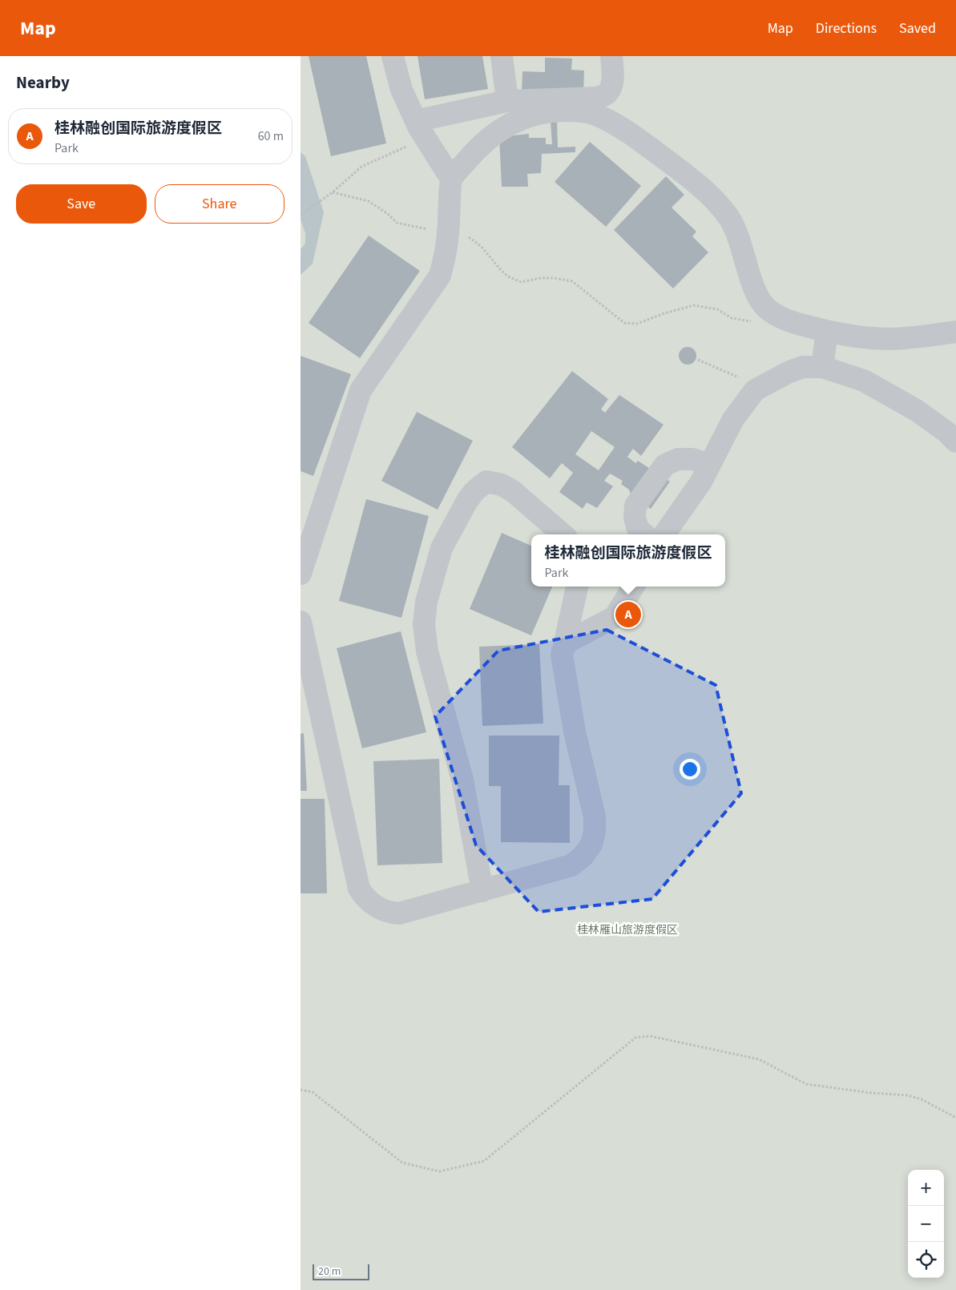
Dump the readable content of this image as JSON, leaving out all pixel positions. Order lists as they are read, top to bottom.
{
  "parks": ["桂林雁山旅游度假区"],
  "scale_bar": "20 m",
  "page": {
    "header": "Map",
    "nav": ["Map", "Directions", "Saved"],
    "heading": "Nearby",
    "list": [
      {
        "mark": "A",
        "name": "桂林融创国际旅游度假区",
        "note": "Park",
        "value": "60 m"
      }
    ],
    "buttons": ["Save", "Share"],
    "popup": ["桂林融创国际旅游度假区", "Park"],
    "pins": "A",
    "map_buttons": ["+", "−"],
    "scale": "20 m"
  }
}
